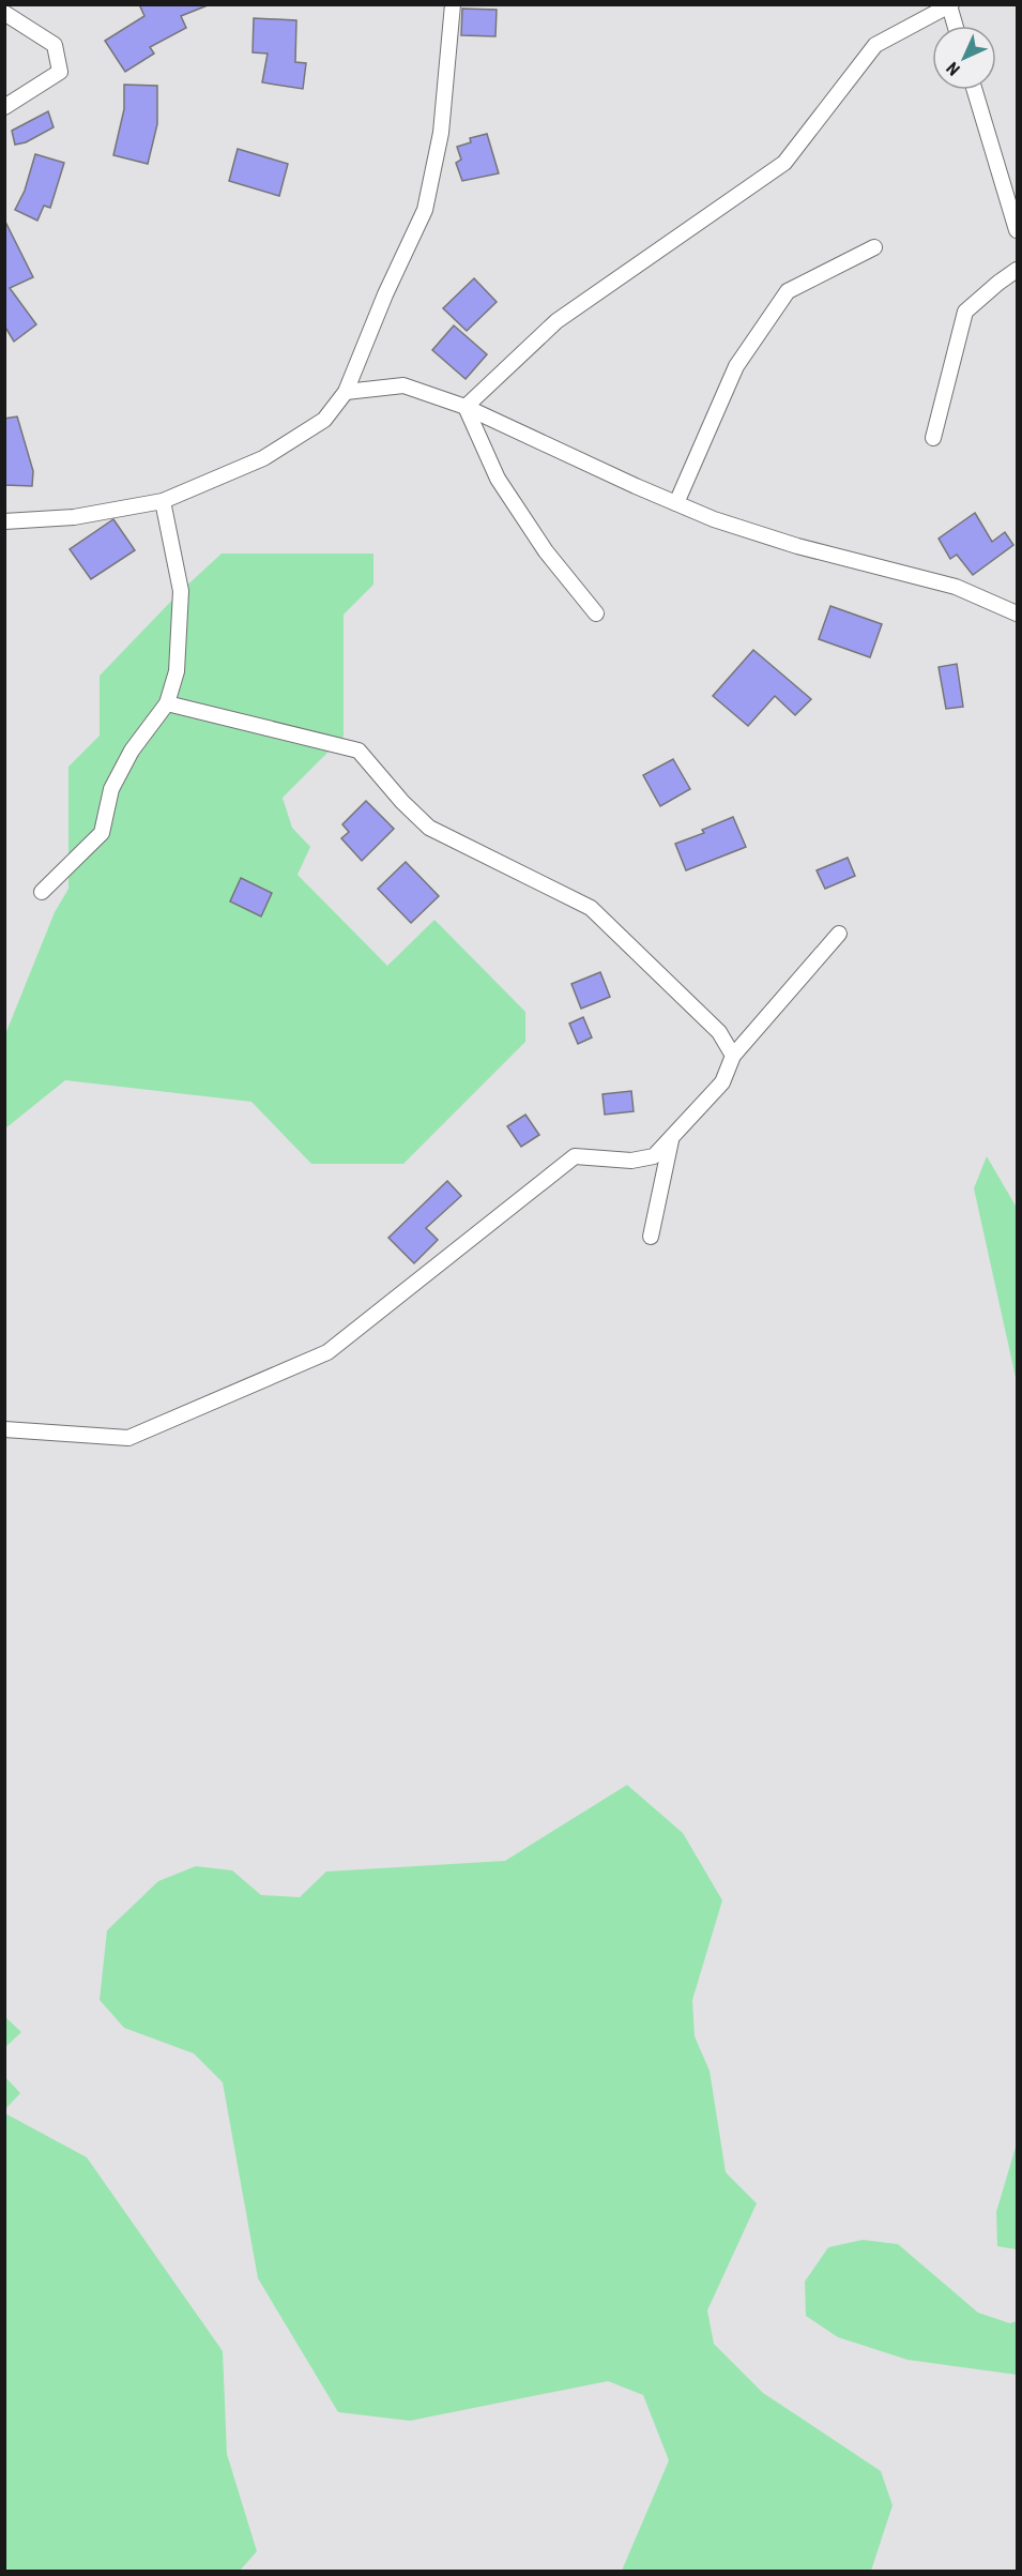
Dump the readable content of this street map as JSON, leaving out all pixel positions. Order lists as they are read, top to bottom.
{
  "north": "bottom left"
}
